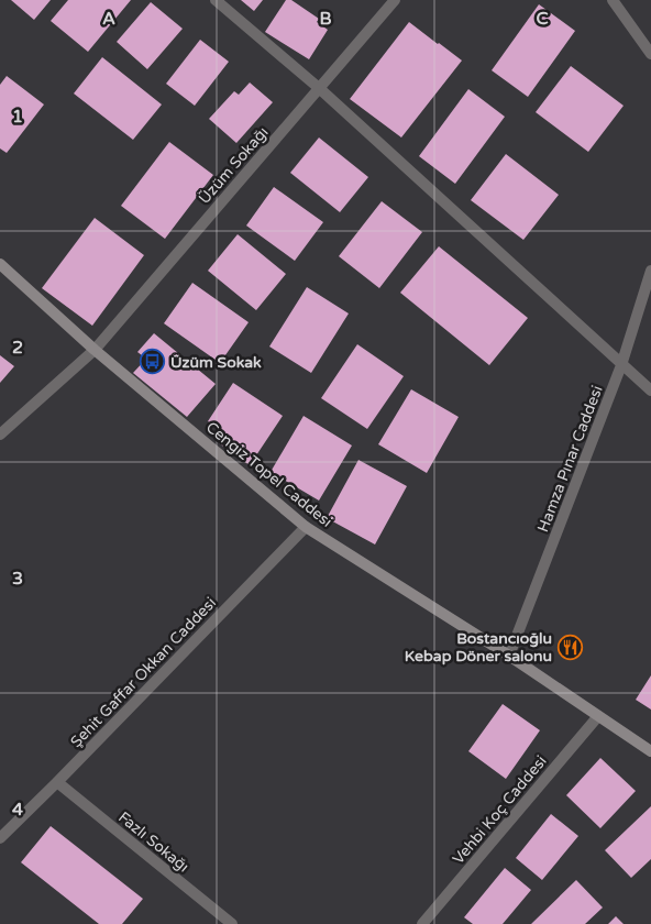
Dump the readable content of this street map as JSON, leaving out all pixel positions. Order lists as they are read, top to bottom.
{
  "streets": {
    "main road": ["Cengiz Topel Caddesi"],
    "street": [
      "Üzüm Sokağı",
      "Hamza Pınar Caddesi",
      "Şehit Gaffar Okkan Caddesi",
      "Vehbi Koç Caddesi",
      "Fazlı Sokağı"
    ]
  },
  "crossings": [
    ["Üzüm Sokağı", "Cengiz Topel Caddesi"],
    ["Hamza Pınar Caddesi", "Cengiz Topel Caddesi"],
    ["Cengiz Topel Caddesi", "Şehit Gaffar Okkan Caddesi"],
    ["Cengiz Topel Caddesi", "Vehbi Koç Caddesi"],
    ["Şehit Gaffar Okkan Caddesi", "Fazlı Sokağı"]
  ],
  "places": {
    "bus stop": ["Üzüm Sokak"],
    "restaurant": ["Bostancıoğlu Kebap Döner salonu"]
  },
  "grid": {
    "columns": ["A", "B", "C"],
    "rows": [
      "1",
      "2",
      "3",
      "4"
    ]
  }
}
